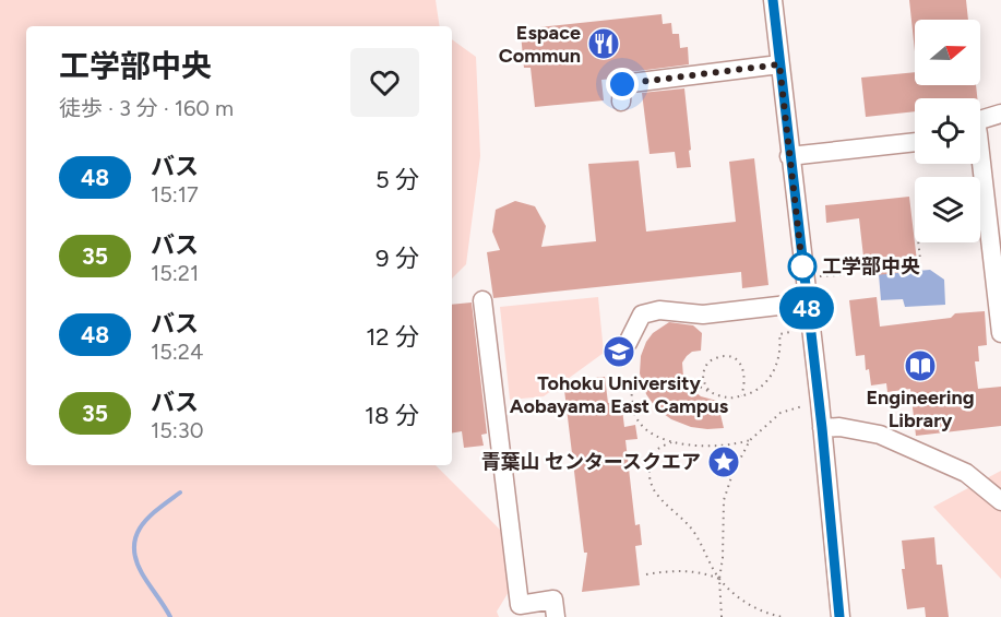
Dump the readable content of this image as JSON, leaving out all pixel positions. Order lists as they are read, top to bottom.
{
  "places": {
    "restaurant": ["Espace Commun"],
    "other": ["工学部中央"],
    "school or university": ["Tohoku University Aobayama East Campus"],
    "library": ["Engineering Library"],
    "place": ["青葉山 センタースクエア"]
  },
  "lines": ["bus line 48"],
  "north": "right",
  "page": {
    "on_map": "48",
    "heading": ["工学部中央", "徒歩 · 3 分 · 160 m"],
    "list": [
      {
        "mark": "48",
        "name": "バス",
        "note": "15:17",
        "value": "5 分"
      },
      {
        "mark": "35",
        "name": "バス",
        "note": "15:21",
        "value": "9 分"
      },
      {
        "mark": "48",
        "name": "バス",
        "note": "15:24",
        "value": "12 分"
      },
      {
        "mark": "35",
        "name": "バス",
        "note": "15:30",
        "value": "18 分"
      }
    ]
  }
}
